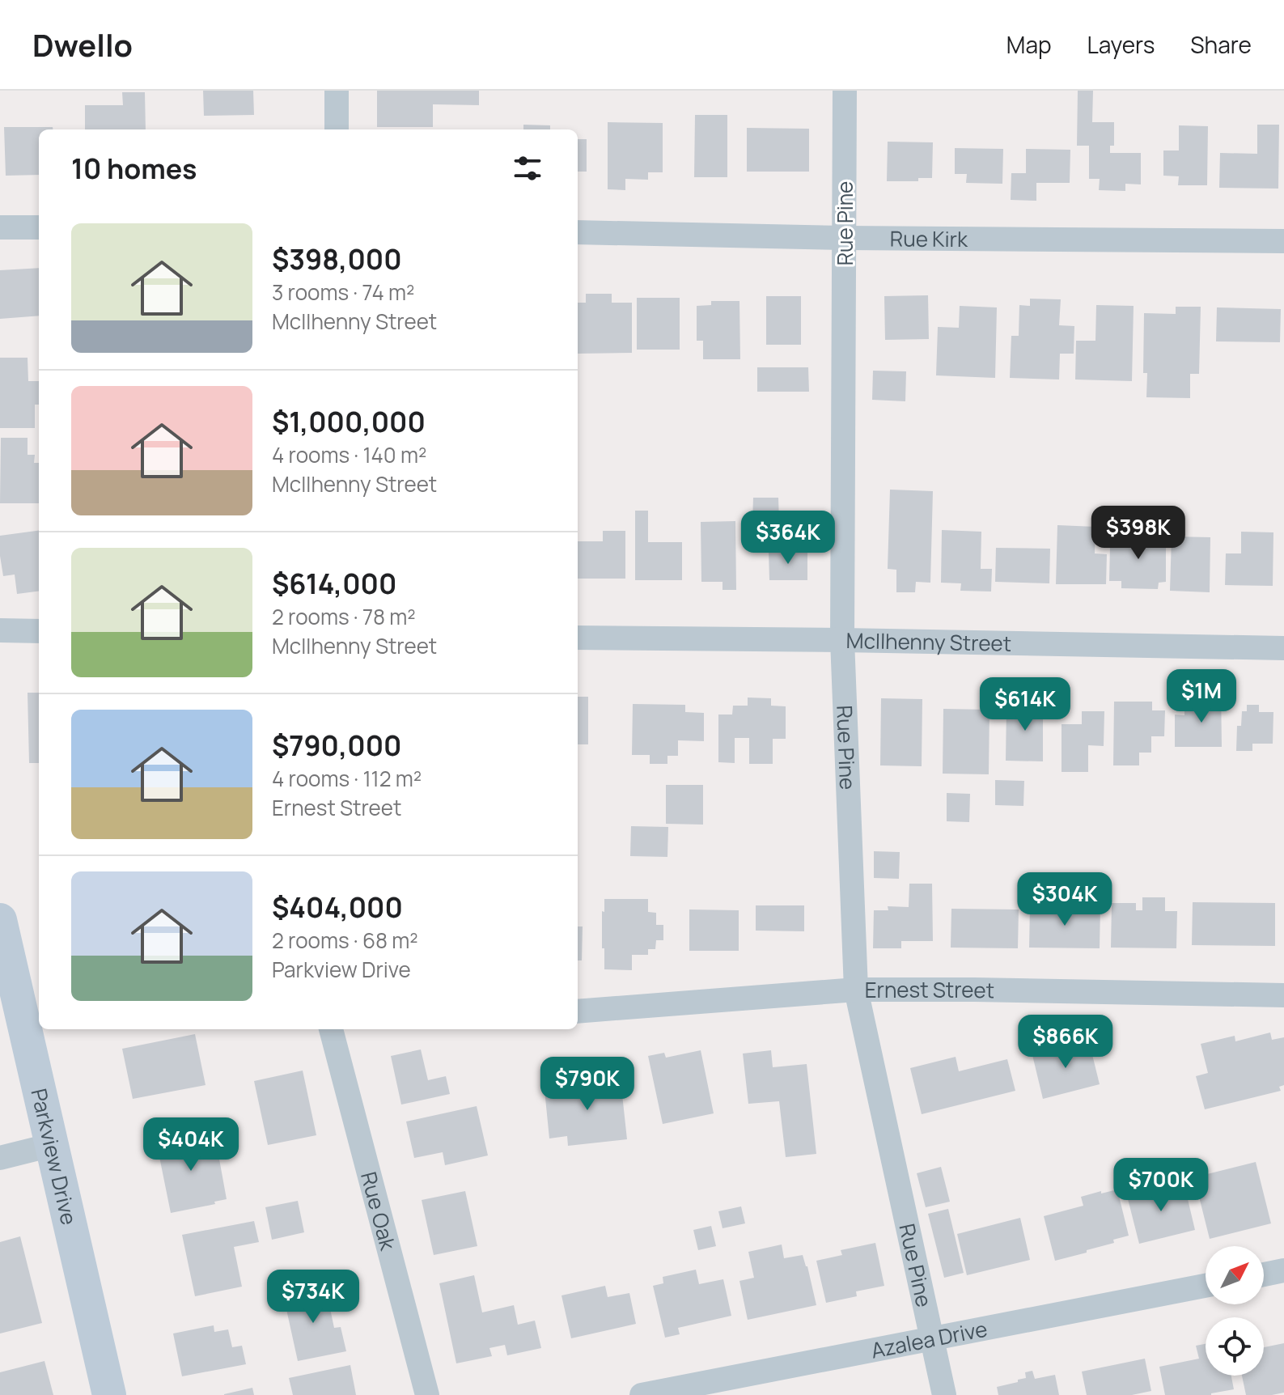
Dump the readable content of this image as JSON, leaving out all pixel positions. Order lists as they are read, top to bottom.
{
  "streets": {
    "main road": ["Parkview Drive"],
    "street": [
      "Rue Pine",
      "Rue Kirk",
      "McIlhenny Street",
      "Ernest Street",
      "Rue Oak",
      "Azalea Drive"
    ]
  },
  "crossings": [
    ["Rue Pine", "Rue Kirk"],
    ["Rue Pine", "McIlhenny Street"],
    ["Rue Pine", "Ernest Street"],
    ["Rue Pine", "Azalea Drive"]
  ],
  "north": "top right",
  "page": {
    "header": "Dwello",
    "nav": ["Map", "Layers", "Share"],
    "heading": "10 homes",
    "list": [
      {
        "name": "$398,000",
        "note": "3 rooms · 74 m² · McIlhenny Street"
      },
      {
        "name": "$1,000,000",
        "note": "4 rooms · 140 m² · McIlhenny Street"
      },
      {
        "name": "$614,000",
        "note": "2 rooms · 78 m² · McIlhenny Street"
      },
      {
        "name": "$790,000",
        "note": "4 rooms · 112 m² · Ernest Street"
      },
      {
        "name": "$404,000",
        "note": "2 rooms · 68 m² · Parkview Drive"
      }
    ],
    "price": [
      "$398K",
      "$364K",
      "$1M",
      "$614K",
      "$304K",
      "$866K",
      "$790K",
      "$404K",
      "$700K",
      "$734K"
    ]
  }
}
